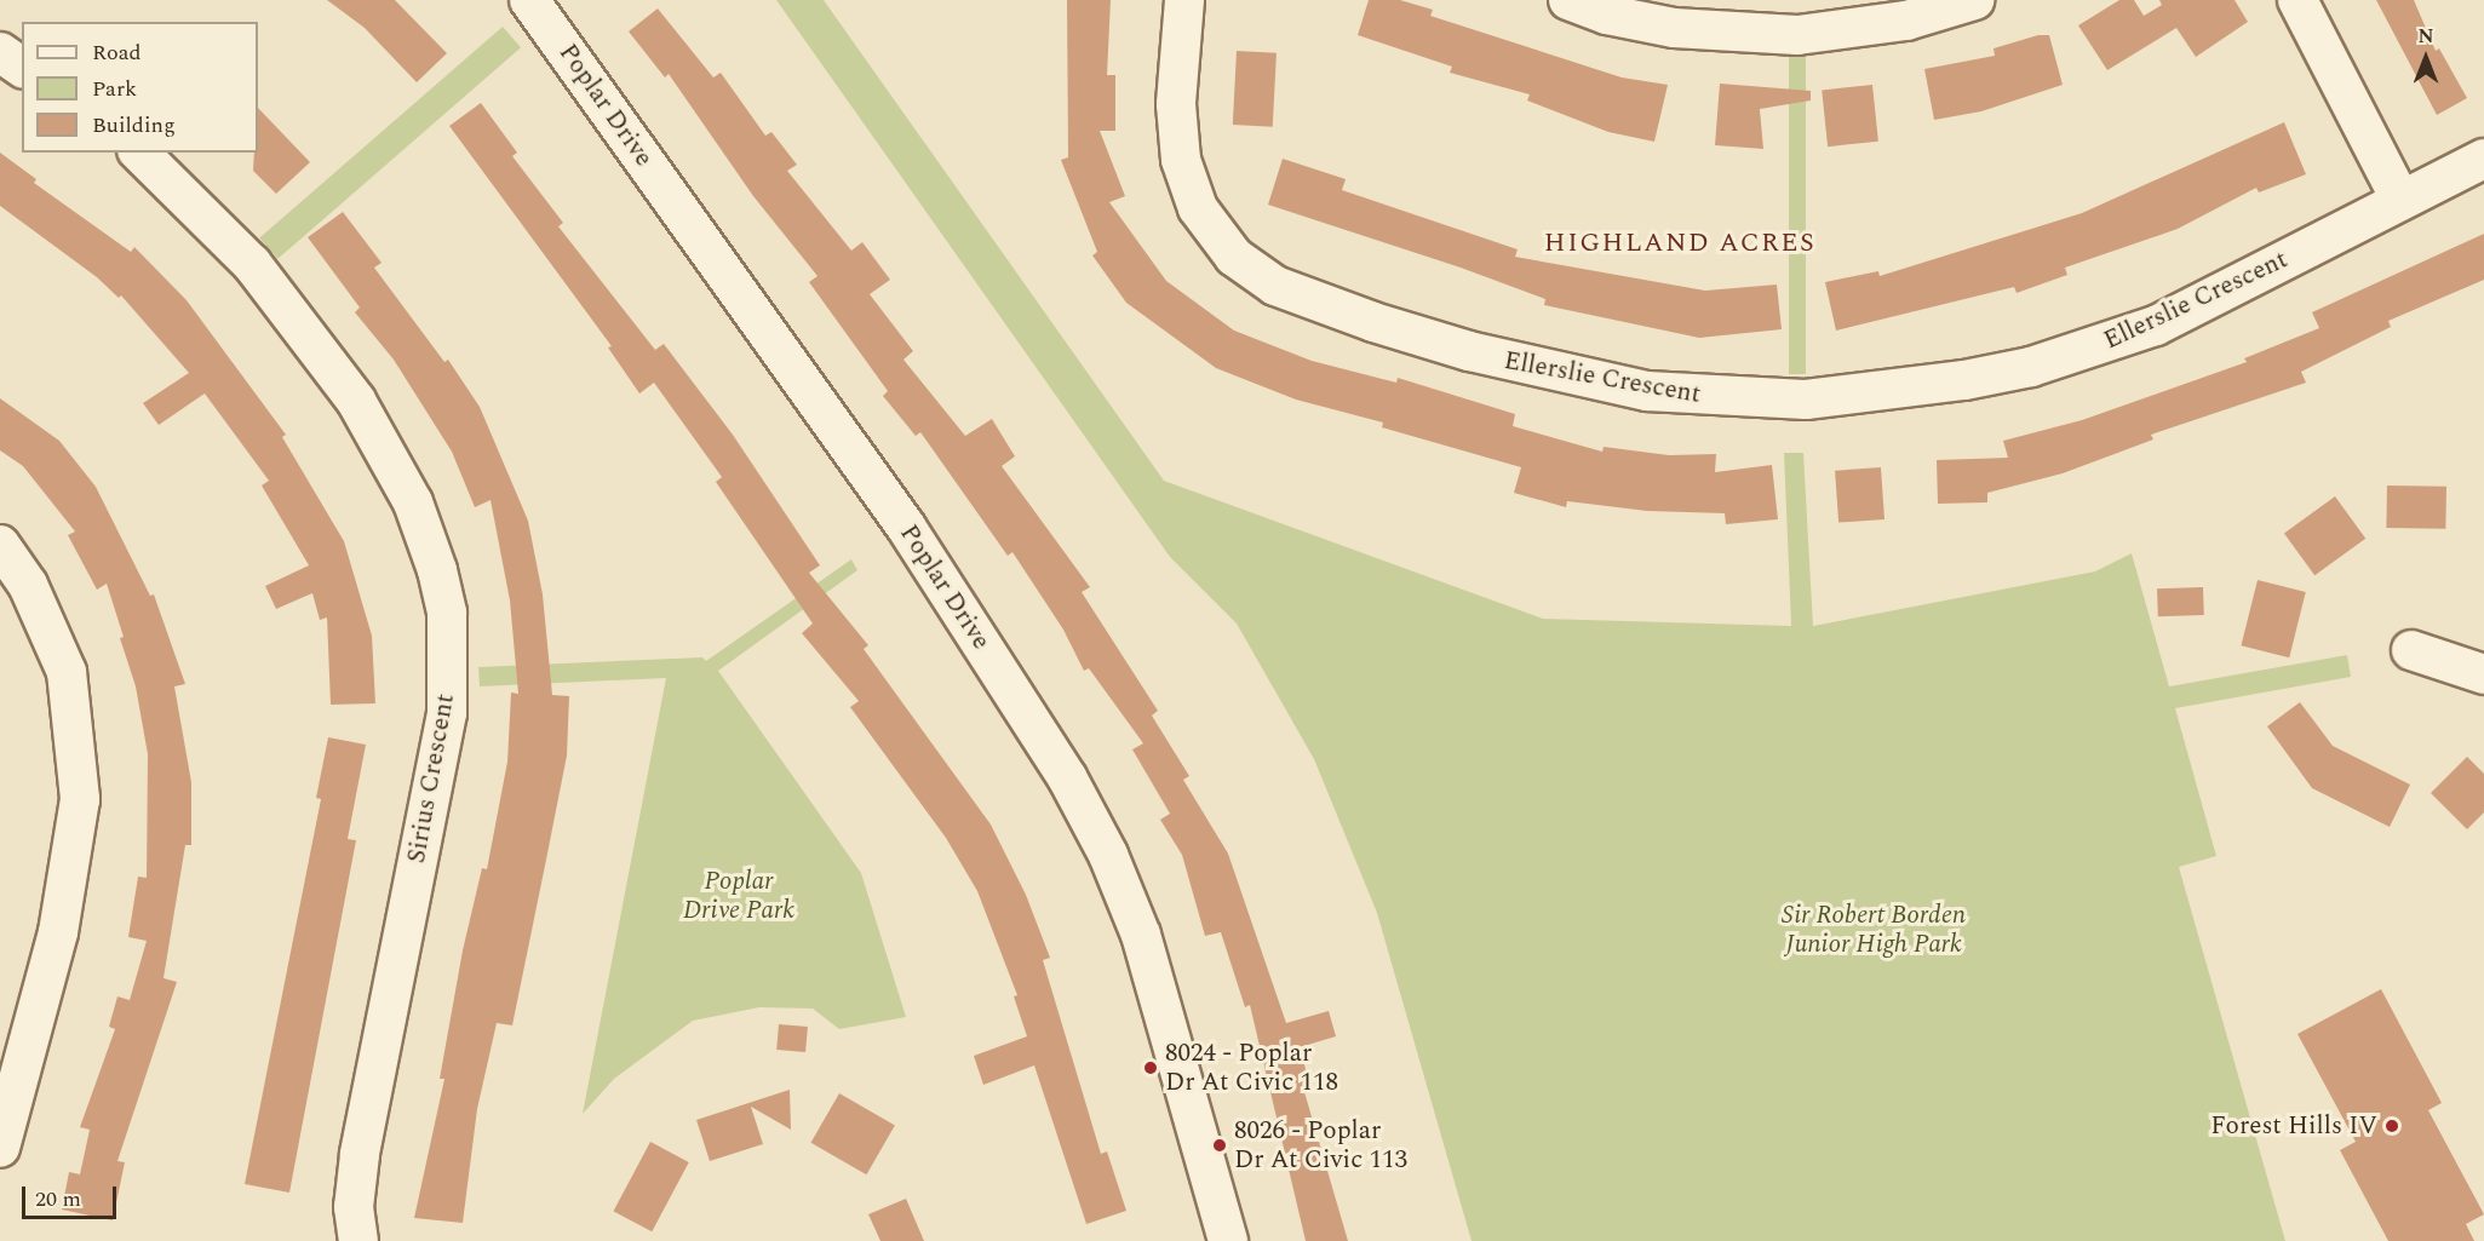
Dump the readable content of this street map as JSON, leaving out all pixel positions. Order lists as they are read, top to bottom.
{
  "streets": {
    "street": ["Poplar Drive", "Ellerslie Crescent", "Sirius Crescent"]
  },
  "districts": ["HIGHLAND ACRES"],
  "parks": ["Poplar Drive Park", "Sir Robert Borden Junior High Park"],
  "places": ["8024 - Poplar Dr At Civic 118", "Forest Hills IV", "8026 - Poplar Dr At Civic 113"],
  "legend": ["Road", "Park", "Building"],
  "scale_bar": "20 m",
  "north": "top"
}
